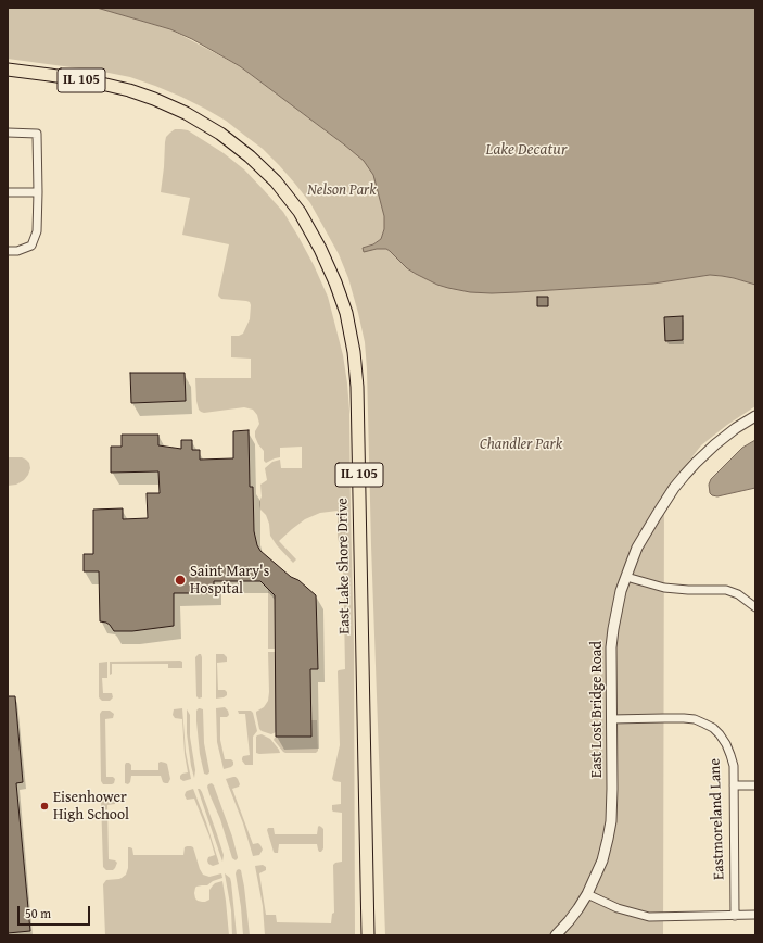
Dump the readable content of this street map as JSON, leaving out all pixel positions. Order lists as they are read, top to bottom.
{
  "streets": {
    "main road": ["IL 105", "East Lake Shore Drive"],
    "street": ["East Lost Bridge Road", "Eastmoreland Lane"]
  },
  "crossings": [
    ["East Lost Bridge Road", "Eastmoreland Lane"]
  ],
  "water": ["Lake Decatur"],
  "parks": ["Nelson Park", "Chandler Park"],
  "places": ["Saint Mary's Hospital", "Eisenhower High School"],
  "scale_bar": "50 m"
}
